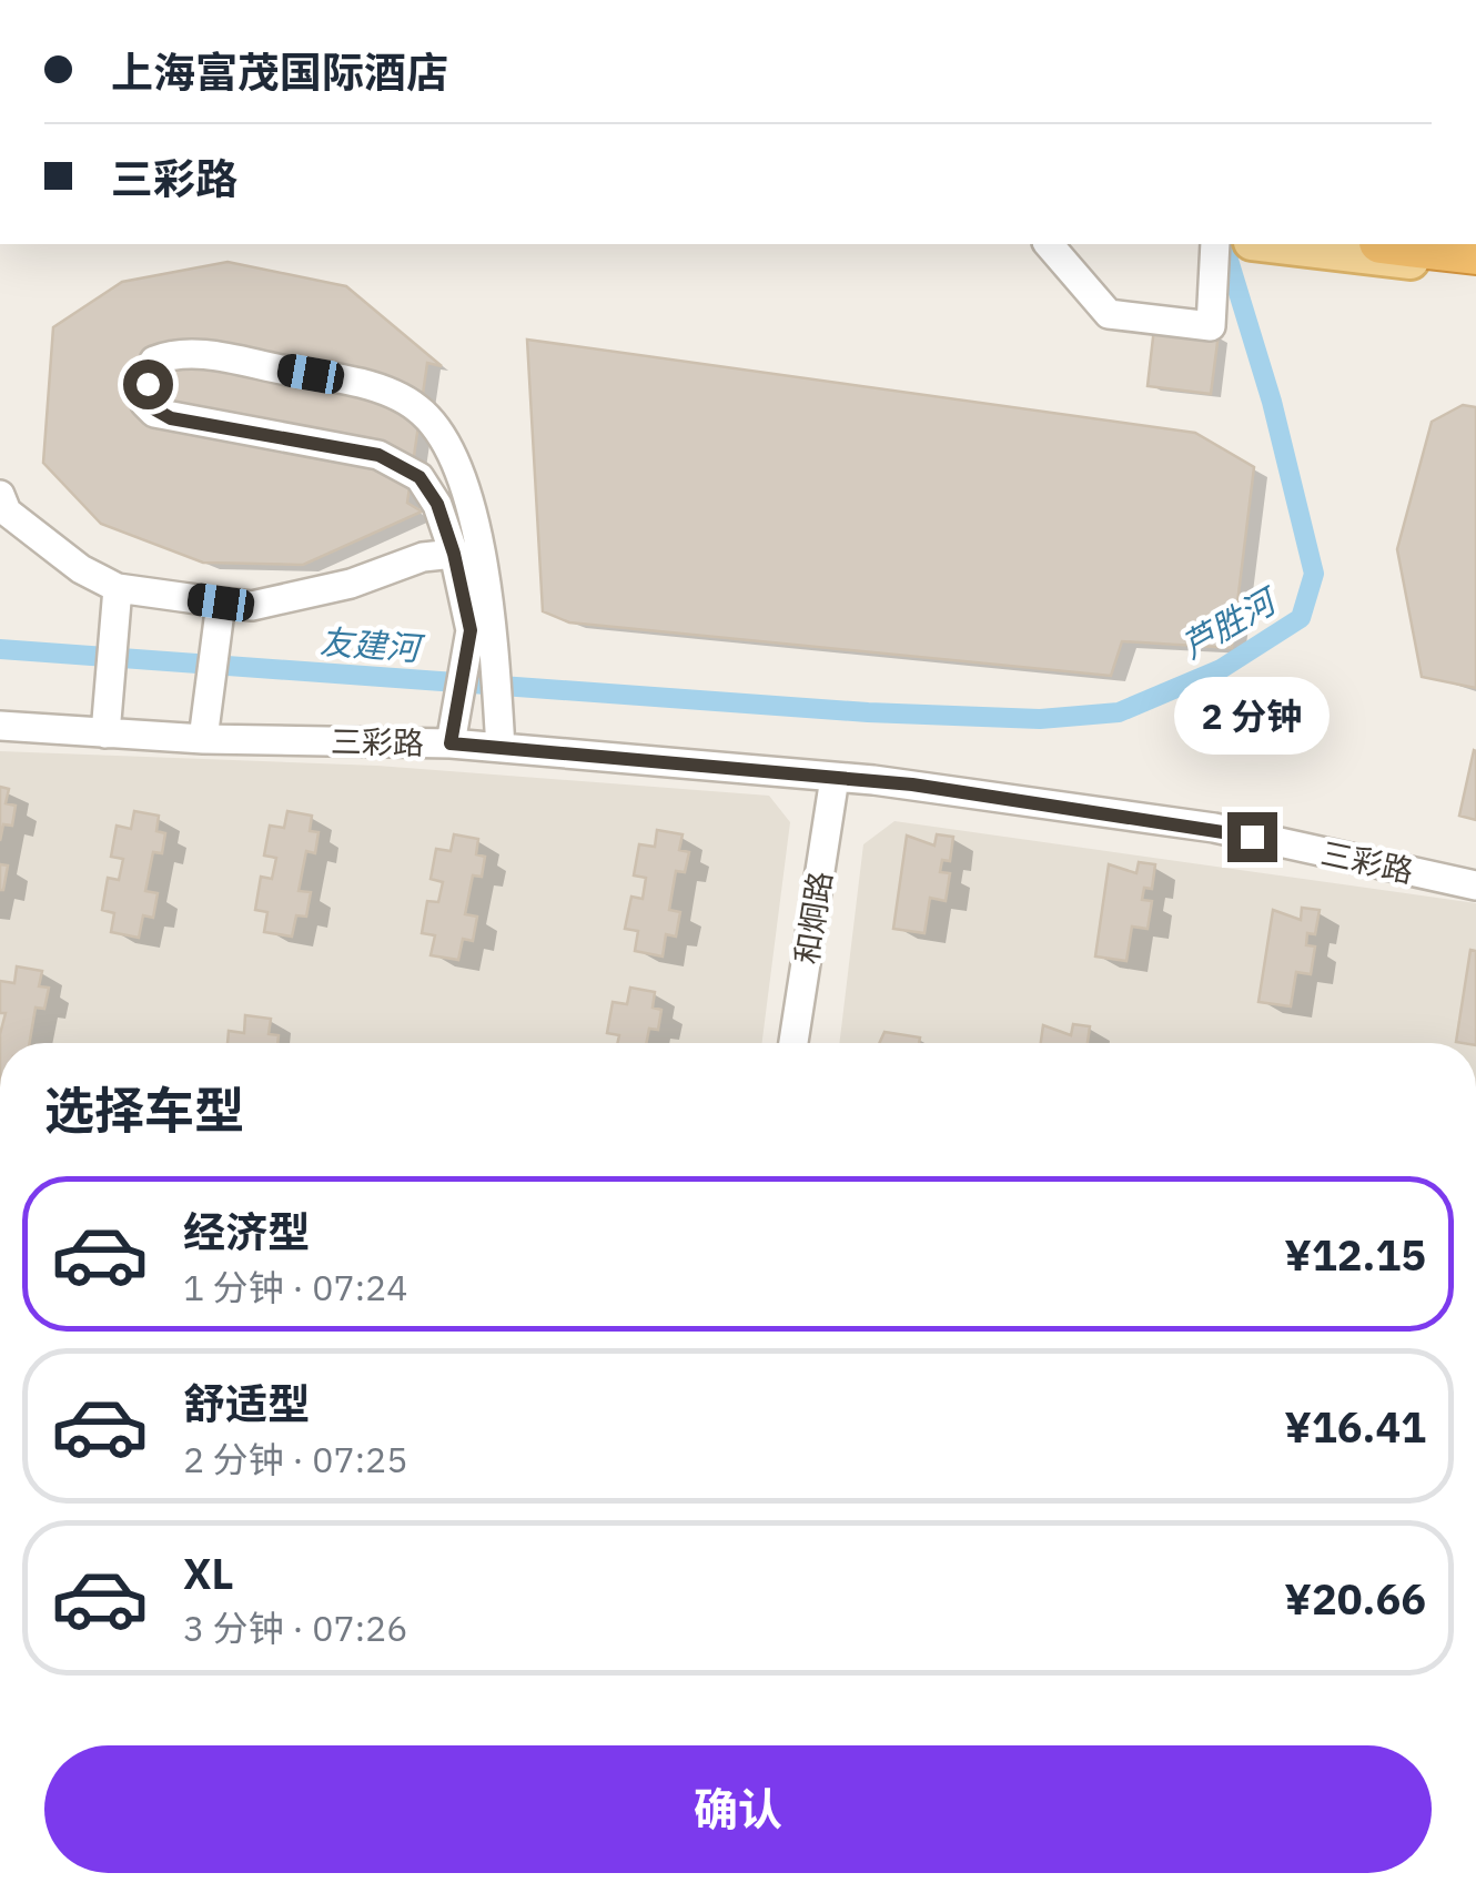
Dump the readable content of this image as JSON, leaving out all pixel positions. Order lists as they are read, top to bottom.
{
  "streets": {
    "street": ["三彩路", "和炯路"]
  },
  "crossings": [
    ["三彩路", "和炯路"]
  ],
  "water": ["芦胜河", "友建河"],
  "page": {
    "banner": ["上海富茂国际酒店", "三彩路"],
    "bubble": "2 分钟",
    "heading": "选择车型",
    "list": [
      {
        "name": "经济型",
        "note": "1 分钟 · 07:24",
        "value": "¥12.15"
      },
      {
        "name": "舒适型",
        "note": "2 分钟 · 07:25",
        "value": "¥16.41"
      },
      {
        "name": "XL",
        "note": "3 分钟 · 07:26",
        "value": "¥20.66"
      }
    ],
    "buttons": "确认"
  }
}
